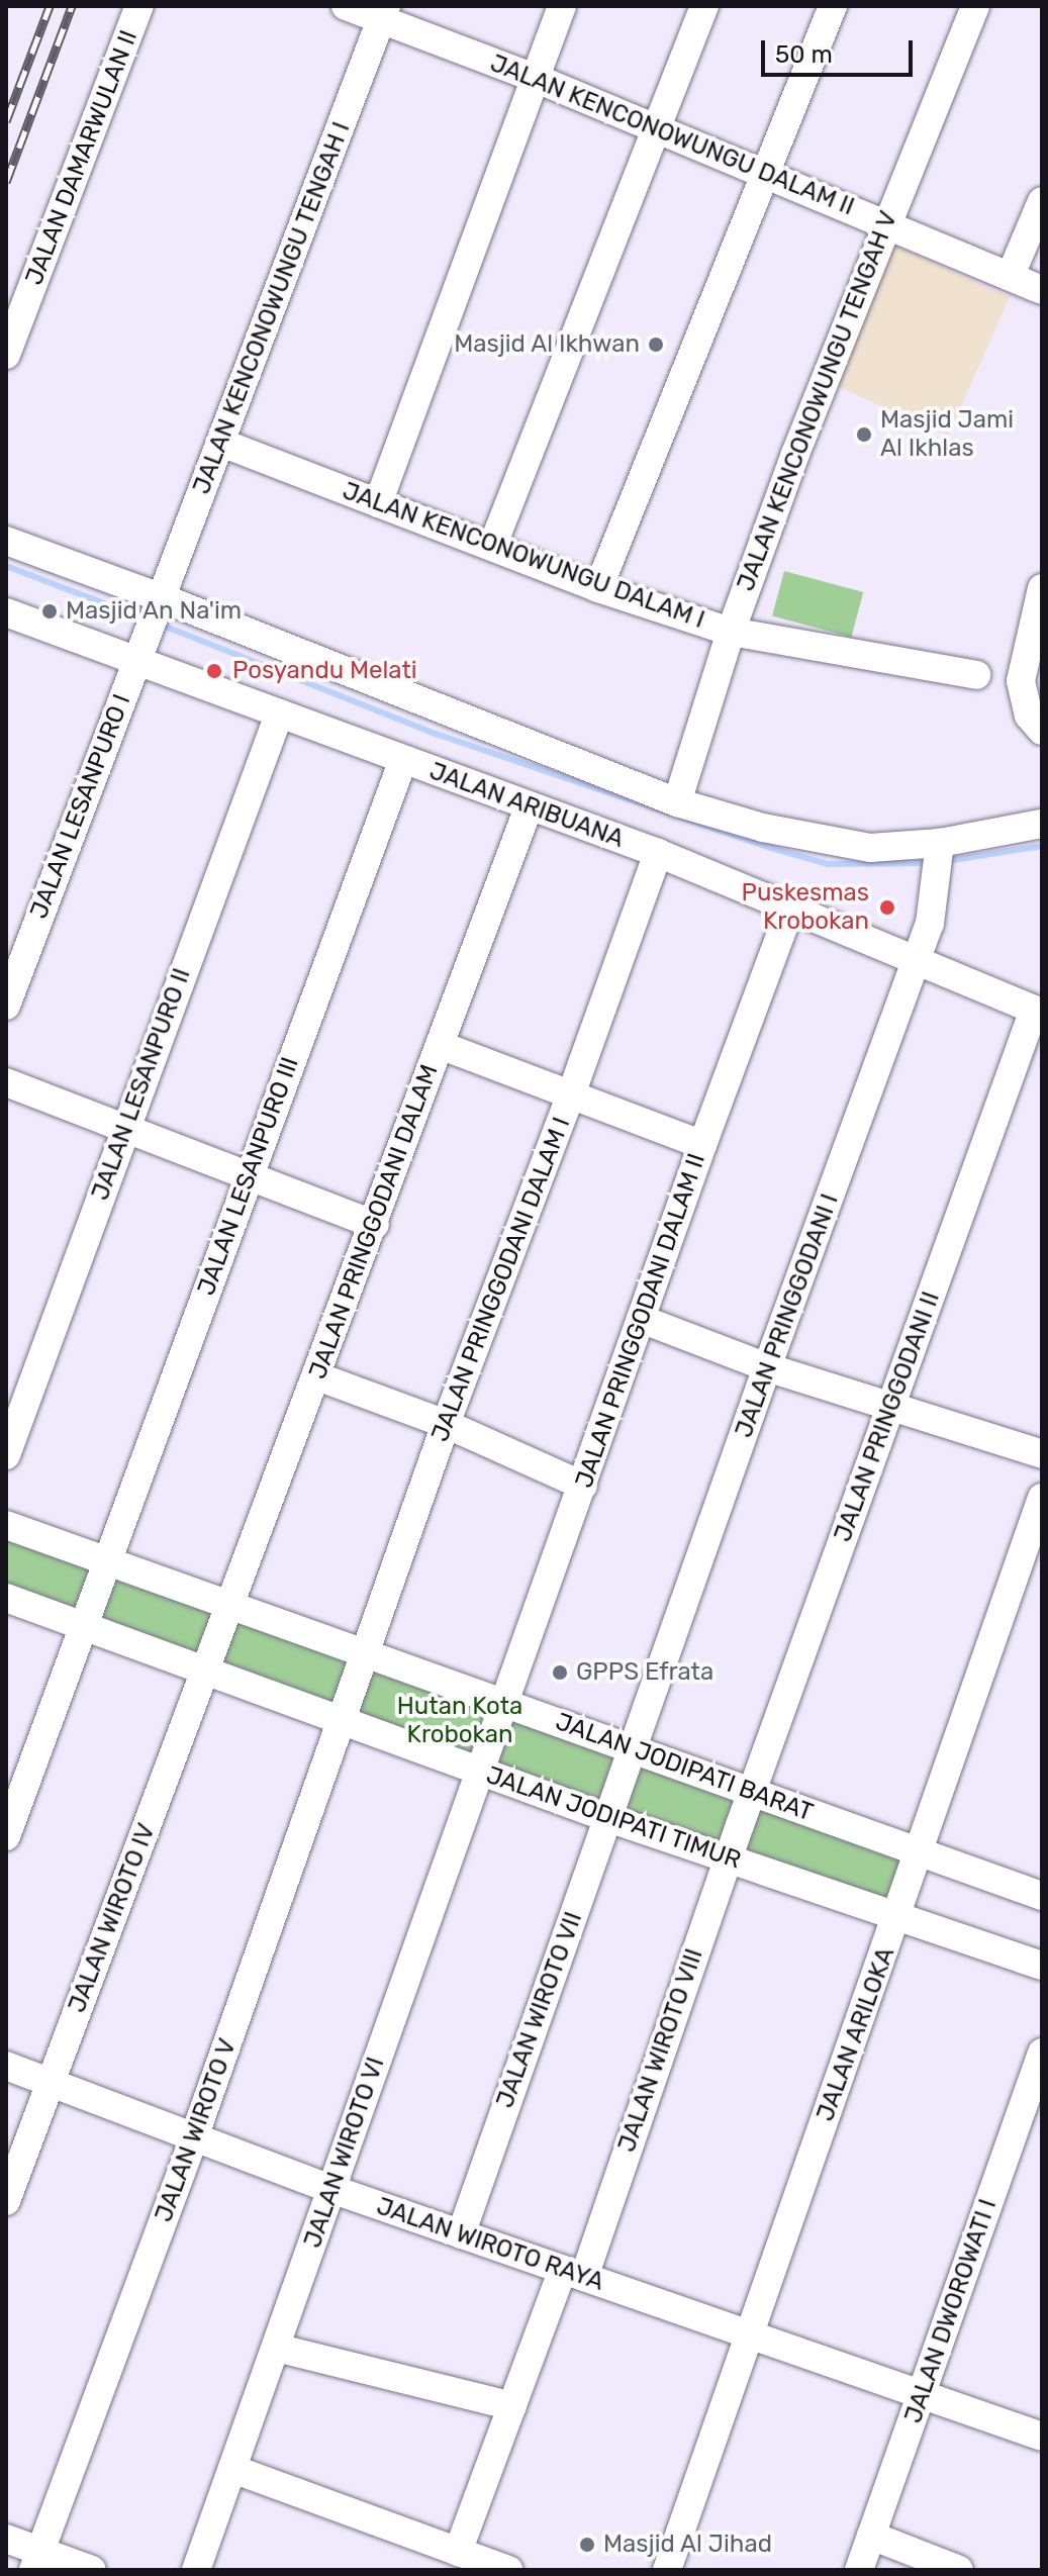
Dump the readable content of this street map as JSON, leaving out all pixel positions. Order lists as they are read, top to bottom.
{
  "streets": {
    "street": [
      "JALAN KENCONOWUNGU DALAM II",
      "JALAN DAMARWULAN II",
      "JALAN KENCONOWUNGU TENGAH I",
      "JALAN KENCONOWUNGU TENGAH V",
      "JALAN KENCONOWUNGU DALAM I",
      "JALAN ARIBUANA",
      "JALAN LESANPURO I",
      "JALAN LESANPURO II",
      "JALAN LESANPURO III",
      "JALAN PRINGGODANI DALAM",
      "JALAN PRINGGODANI DALAM I",
      "JALAN PRINGGODANI I",
      "JALAN PRINGGODANI DALAM II",
      "JALAN PRINGGODANI II",
      "JALAN JODIPATI BARAT",
      "JALAN JODIPATI TIMUR",
      "JALAN WIROTO IV",
      "JALAN WIROTO VII",
      "JALAN ARILOKA",
      "JALAN WIROTO VIII",
      "JALAN WIROTO V",
      "JALAN WIROTO VI",
      "JALAN WIROTO RAYA",
      "JALAN DWOROWATI I"
    ]
  },
  "crossings": [
    ["JALAN KENCONOWUNGU DALAM II", "JALAN KENCONOWUNGU TENGAH I"],
    ["JALAN KENCONOWUNGU DALAM II", "JALAN KENCONOWUNGU TENGAH V"],
    ["JALAN KENCONOWUNGU TENGAH I", "JALAN KENCONOWUNGU DALAM I"],
    ["JALAN KENCONOWUNGU TENGAH I", "JALAN LESANPURO I"],
    ["JALAN KENCONOWUNGU TENGAH V", "JALAN KENCONOWUNGU DALAM I"],
    ["JALAN ARIBUANA", "JALAN LESANPURO I"],
    ["JALAN ARIBUANA", "JALAN LESANPURO II"],
    ["JALAN ARIBUANA", "JALAN LESANPURO III"],
    ["JALAN ARIBUANA", "JALAN PRINGGODANI DALAM"],
    ["JALAN ARIBUANA", "JALAN PRINGGODANI DALAM I"],
    ["JALAN ARIBUANA", "JALAN PRINGGODANI I"],
    ["JALAN ARIBUANA", "JALAN PRINGGODANI DALAM II"],
    ["JALAN ARIBUANA", "JALAN PRINGGODANI II"],
    ["JALAN LESANPURO III", "JALAN JODIPATI BARAT"],
    ["JALAN LESANPURO III", "JALAN JODIPATI TIMUR"],
    ["JALAN PRINGGODANI DALAM", "JALAN JODIPATI BARAT"],
    ["JALAN PRINGGODANI DALAM", "JALAN WIROTO IV"],
    ["JALAN PRINGGODANI DALAM I", "JALAN JODIPATI BARAT"],
    ["JALAN PRINGGODANI DALAM I", "JALAN JODIPATI TIMUR"],
    ["JALAN PRINGGODANI DALAM I", "JALAN WIROTO V"],
    ["JALAN PRINGGODANI I", "JALAN JODIPATI BARAT"],
    ["JALAN PRINGGODANI I", "JALAN WIROTO VII"],
    ["JALAN PRINGGODANI DALAM II", "JALAN JODIPATI BARAT"],
    ["JALAN PRINGGODANI DALAM II", "JALAN WIROTO VI"],
    ["JALAN PRINGGODANI II", "JALAN JODIPATI BARAT"],
    ["JALAN PRINGGODANI II", "JALAN WIROTO VIII"],
    ["JALAN JODIPATI BARAT", "JALAN ARILOKA"],
    ["JALAN JODIPATI TIMUR", "JALAN WIROTO IV"],
    ["JALAN JODIPATI TIMUR", "JALAN WIROTO VII"],
    ["JALAN JODIPATI TIMUR", "JALAN ARILOKA"],
    ["JALAN JODIPATI TIMUR", "JALAN WIROTO VIII"],
    ["JALAN JODIPATI TIMUR", "JALAN WIROTO V"],
    ["JALAN JODIPATI TIMUR", "JALAN WIROTO VI"],
    ["JALAN WIROTO IV", "JALAN WIROTO RAYA"],
    ["JALAN WIROTO VII", "JALAN WIROTO RAYA"],
    ["JALAN ARILOKA", "JALAN WIROTO RAYA"],
    ["JALAN WIROTO VIII", "JALAN WIROTO RAYA"],
    ["JALAN WIROTO V", "JALAN WIROTO RAYA"],
    ["JALAN WIROTO VI", "JALAN WIROTO RAYA"],
    ["JALAN WIROTO RAYA", "JALAN DWOROWATI I"]
  ],
  "parks": ["Hutan Kota Krobokan"],
  "places": [
    "Masjid Al Ikhwan",
    "Masjid Jami Al Ikhlas",
    "Masjid An Na'im",
    "Posyandu Melati",
    "Puskesmas Krobokan",
    "GPPS Efrata",
    "Masjid Al Jihad"
  ],
  "scale_bar": "50 m"
}
